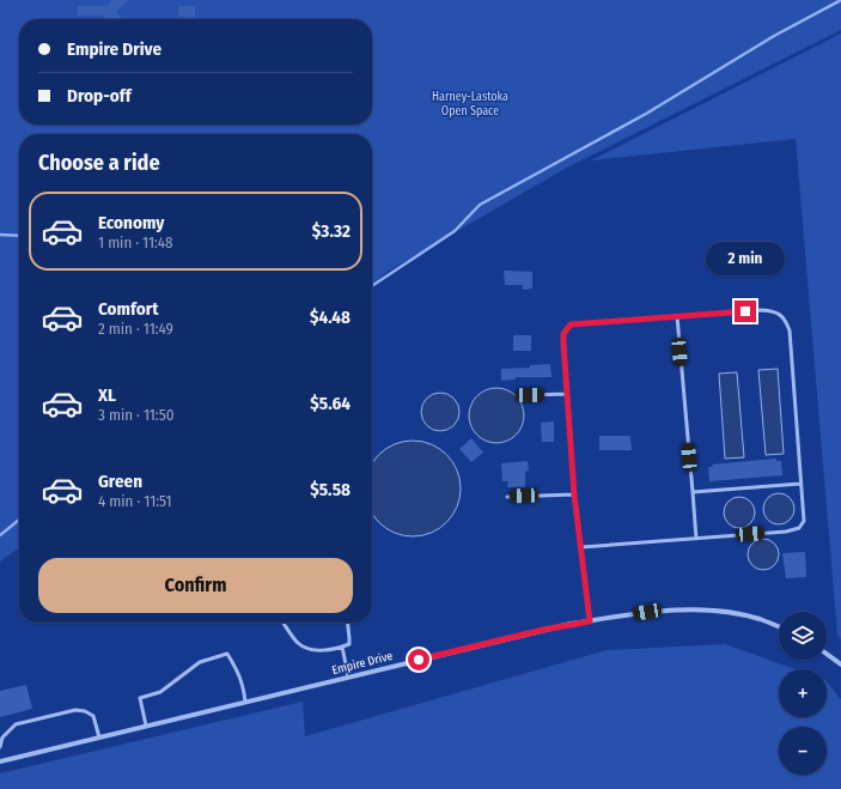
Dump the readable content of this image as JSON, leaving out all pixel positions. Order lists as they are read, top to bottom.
{
  "streets": {
    "street": ["Empire Drive"]
  },
  "parks": ["Harney-Lastoka Open Space"],
  "page": {
    "banner": ["Empire Drive", "Drop-off"],
    "heading": "Choose a ride",
    "list": [
      {
        "name": "Economy",
        "note": "1 min · 11:48",
        "value": "$3.32"
      },
      {
        "name": "Comfort",
        "note": "2 min · 11:49",
        "value": "$4.48"
      },
      {
        "name": "XL",
        "note": "3 min · 11:50",
        "value": "$5.64"
      },
      {
        "name": "Green",
        "note": "4 min · 11:51",
        "value": "$5.58"
      }
    ],
    "bubble": "2 min",
    "buttons": "Confirm",
    "map_buttons": ["+", "−"]
  }
}
